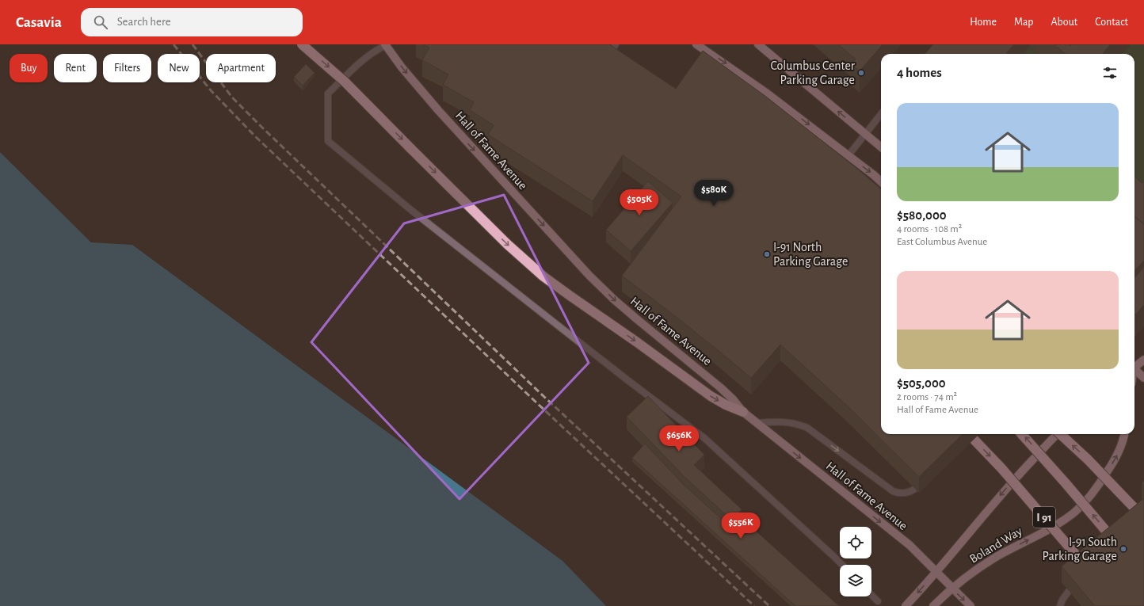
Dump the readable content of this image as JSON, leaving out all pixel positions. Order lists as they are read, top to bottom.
{
  "streets": {
    "highway": ["I 91"],
    "main road": ["Hall of Fame Avenue", "Boland Way"]
  },
  "crossings": [
    ["Hall of Fame Avenue", "Boland Way"]
  ],
  "one_way": ["Hall of Fame Avenue"],
  "places": ["Columbus Center Parking Garage", "I-91 North Parking Garage", "I-91 South Parking Garage"],
  "page": {
    "header": "Casavia",
    "search": "Search here",
    "nav": [
      "Home",
      "Map",
      "About",
      "Contact"
    ],
    "chip": [
      "Buy",
      "Rent",
      "Filters",
      "New",
      "Apartment"
    ],
    "heading": "4 homes",
    "list": [
      {
        "name": "$580,000",
        "note": "4 rooms · 108 m² · East Columbus Avenue"
      },
      {
        "name": "$505,000",
        "note": "2 rooms · 74 m² · Hall of Fame Avenue"
      }
    ],
    "price": [
      "$580K",
      "$505K",
      "$656K",
      "$556K"
    ]
  }
}
